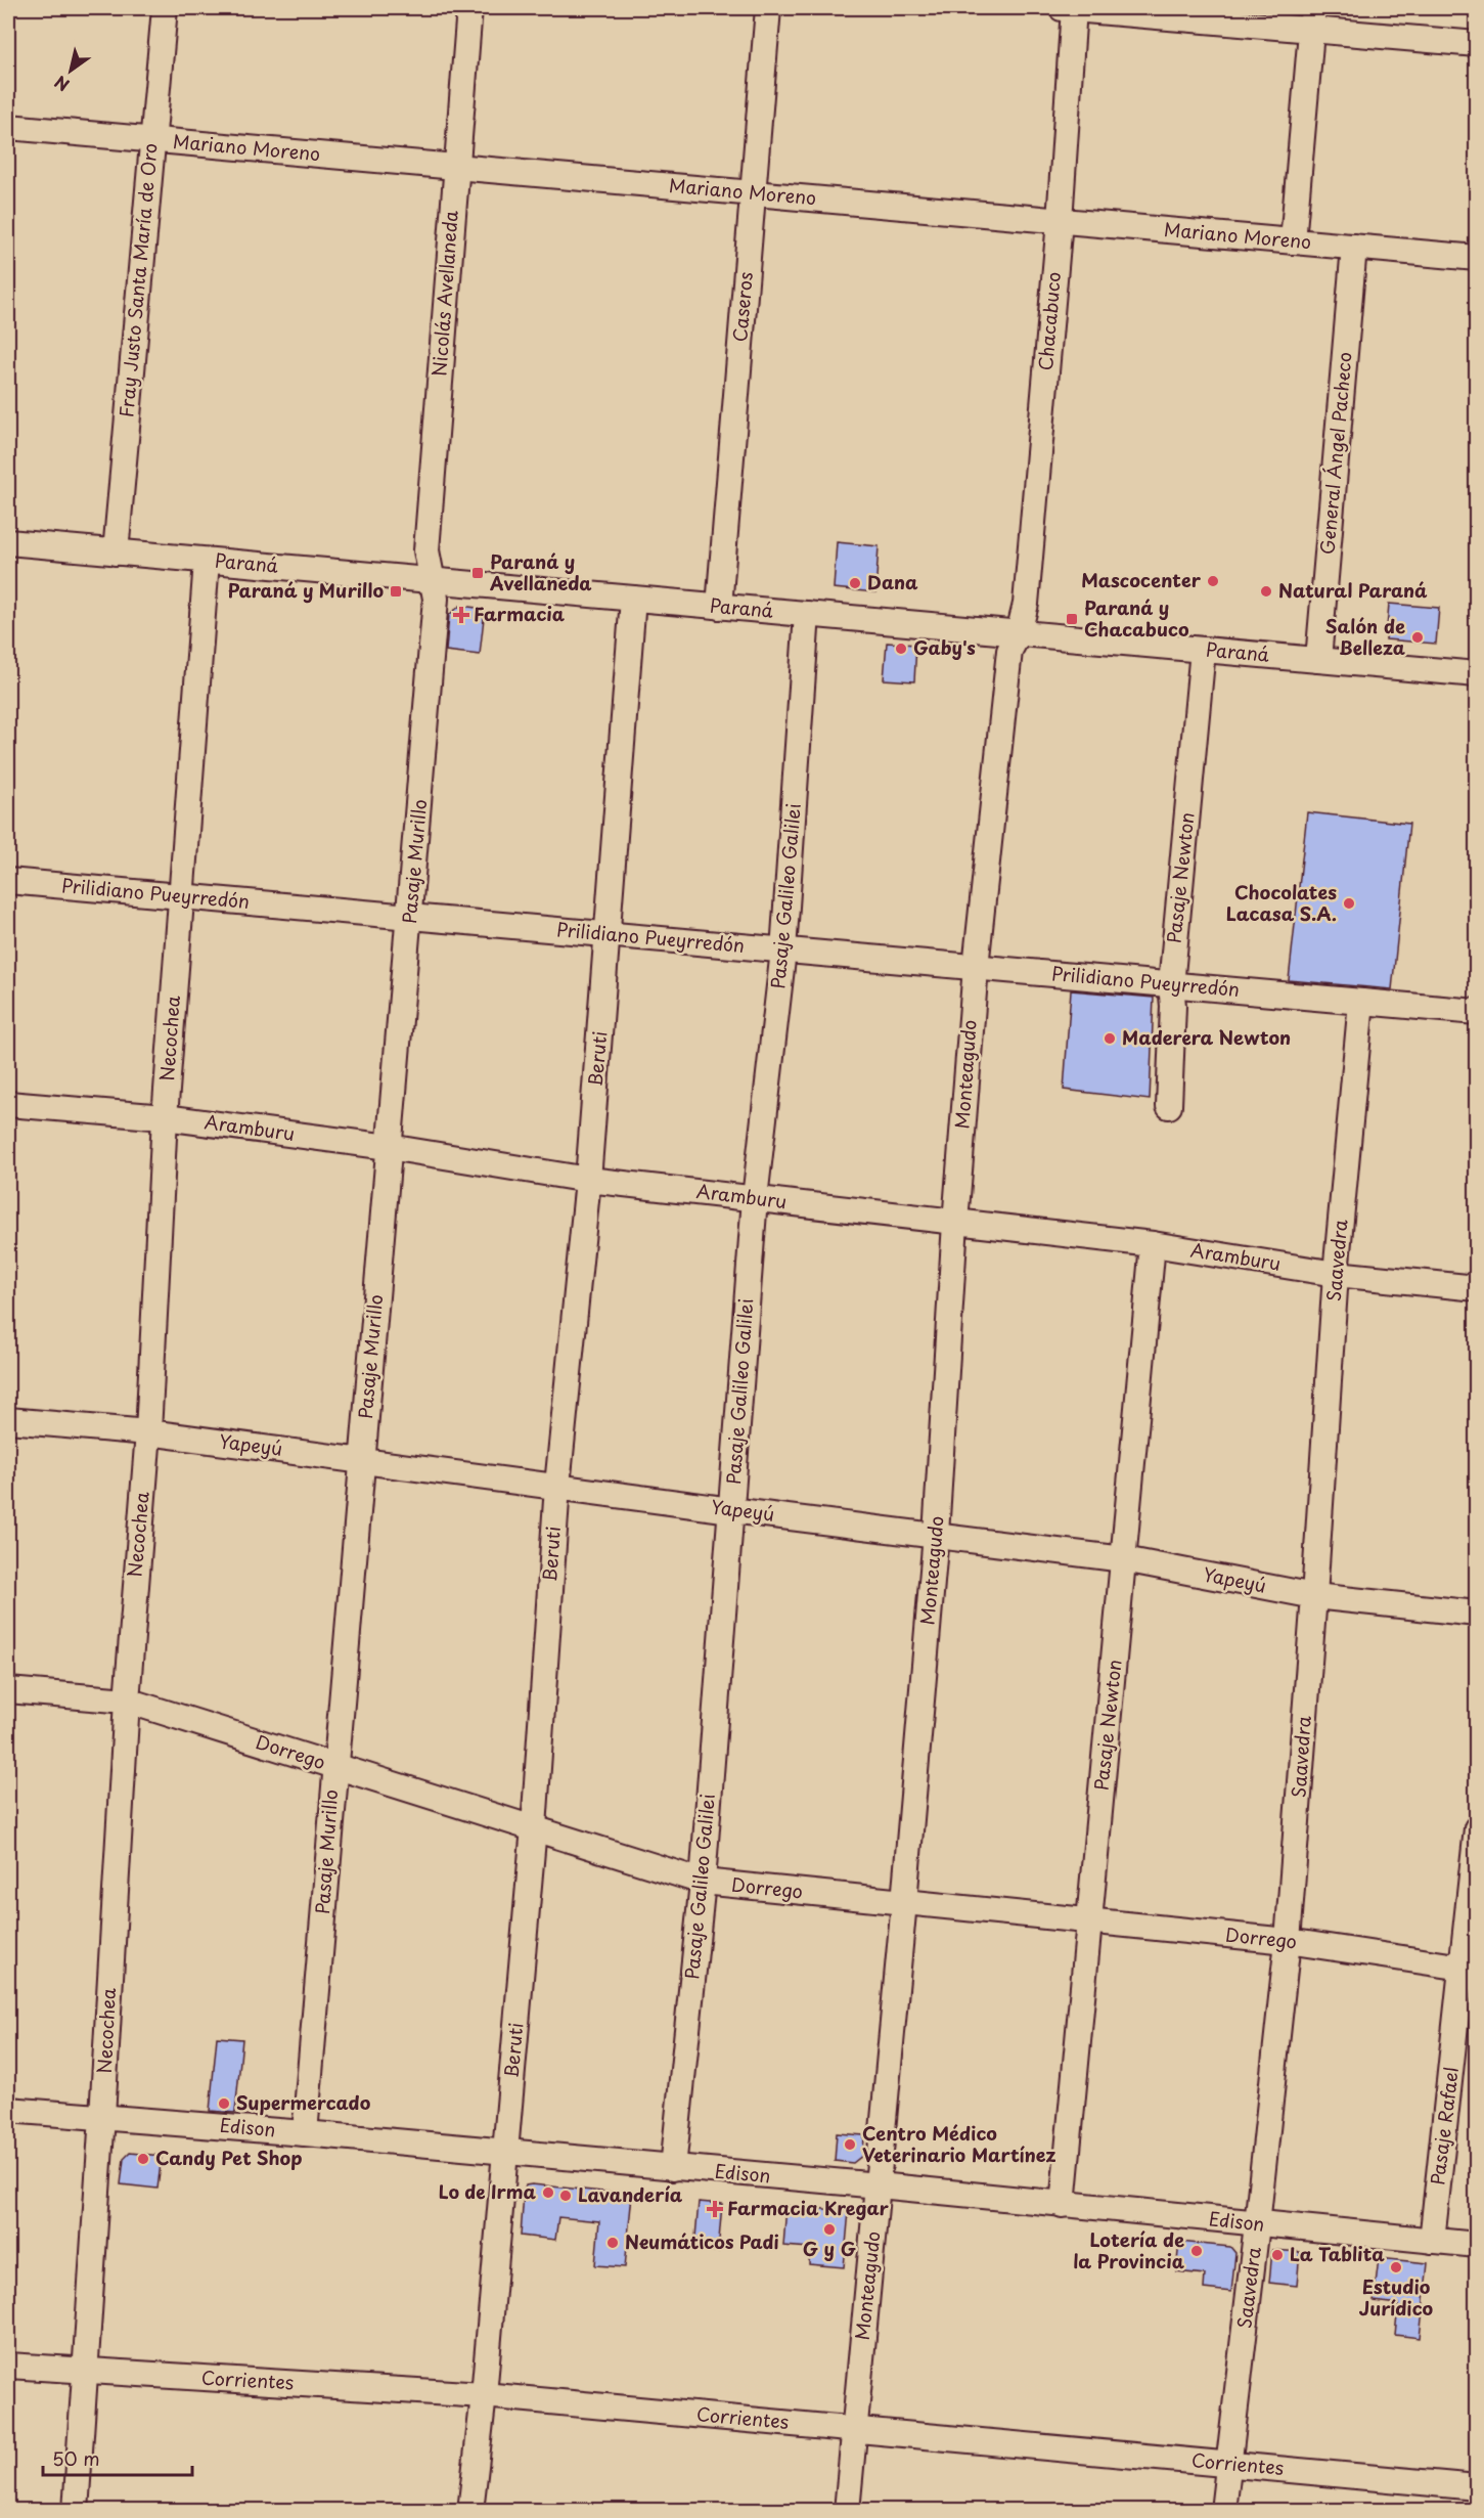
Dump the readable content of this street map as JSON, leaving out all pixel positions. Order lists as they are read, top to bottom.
{
  "streets": {
    "street": [
      "Mariano Moreno",
      "Fray Justo Santa María de Oro",
      "Nicolás Avellaneda",
      "Caseros",
      "Chacabuco",
      "General Ángel Pacheco",
      "Paraná",
      "Pasaje Murillo",
      "Pasaje Newton",
      "Prilidiano Pueyrredón",
      "Pasaje Galileo Galilei",
      "Necochea",
      "Beruti",
      "Monteagudo",
      "Aramburu",
      "Saavedra",
      "Yapeyú",
      "Dorrego",
      "Pasaje Rafael",
      "Edison",
      "Corrientes"
    ]
  },
  "crossings": [
    ["Mariano Moreno", "Fray Justo Santa María de Oro"],
    ["Mariano Moreno", "Nicolás Avellaneda"],
    ["Mariano Moreno", "Caseros"],
    ["Mariano Moreno", "Chacabuco"],
    ["Mariano Moreno", "General Ángel Pacheco"],
    ["Fray Justo Santa María de Oro", "Paraná"],
    ["Nicolás Avellaneda", "Paraná"],
    ["Nicolás Avellaneda", "Pasaje Murillo"],
    ["Caseros", "Paraná"],
    ["Chacabuco", "Paraná"],
    ["Chacabuco", "Monteagudo"],
    ["General Ángel Pacheco", "Paraná"],
    ["Paraná", "Pasaje Murillo"],
    ["Paraná", "Pasaje Newton"],
    ["Paraná", "Pasaje Galileo Galilei"],
    ["Paraná", "Necochea"],
    ["Paraná", "Beruti"],
    ["Paraná", "Monteagudo"],
    ["Pasaje Murillo", "Prilidiano Pueyrredón"],
    ["Pasaje Murillo", "Aramburu"],
    ["Pasaje Murillo", "Yapeyú"],
    ["Pasaje Murillo", "Dorrego"],
    ["Pasaje Murillo", "Edison"],
    ["Pasaje Newton", "Prilidiano Pueyrredón"],
    ["Pasaje Newton", "Aramburu"],
    ["Pasaje Newton", "Yapeyú"],
    ["Pasaje Newton", "Dorrego"],
    ["Pasaje Newton", "Edison"],
    ["Prilidiano Pueyrredón", "Pasaje Galileo Galilei"],
    ["Prilidiano Pueyrredón", "Necochea"],
    ["Prilidiano Pueyrredón", "Beruti"],
    ["Prilidiano Pueyrredón", "Monteagudo"],
    ["Prilidiano Pueyrredón", "Saavedra"],
    ["Pasaje Galileo Galilei", "Aramburu"],
    ["Pasaje Galileo Galilei", "Yapeyú"],
    ["Pasaje Galileo Galilei", "Dorrego"],
    ["Pasaje Galileo Galilei", "Edison"],
    ["Necochea", "Aramburu"],
    ["Necochea", "Yapeyú"],
    ["Necochea", "Dorrego"],
    ["Necochea", "Edison"],
    ["Necochea", "Corrientes"],
    ["Beruti", "Aramburu"],
    ["Beruti", "Yapeyú"],
    ["Beruti", "Dorrego"],
    ["Beruti", "Edison"],
    ["Beruti", "Corrientes"],
    ["Monteagudo", "Aramburu"],
    ["Monteagudo", "Yapeyú"],
    ["Monteagudo", "Dorrego"],
    ["Monteagudo", "Edison"],
    ["Monteagudo", "Corrientes"],
    ["Aramburu", "Saavedra"],
    ["Saavedra", "Yapeyú"],
    ["Saavedra", "Dorrego"],
    ["Saavedra", "Edison"],
    ["Saavedra", "Corrientes"],
    ["Dorrego", "Pasaje Rafael"],
    ["Pasaje Rafael", "Edison"]
  ],
  "places": {
    "transit": ["Paraná y Avellaneda", "Paraná y Murillo", "Paraná y Chacabuco"],
    "other": [
      "Mascocenter",
      "Dana",
      "Natural Paraná",
      "Salón de Belleza",
      "Gaby's",
      "Chocolates Lacasa S.A.",
      "Maderera Newton",
      "Supermercado",
      "Centro Médico Veterinario Martínez",
      "Candy Pet Shop",
      "Lo de Irma",
      "Lavandería",
      "G y G",
      "Neumáticos Padi",
      "Lotería de la Provincia",
      "La Tablita",
      "Estudio Jurídico"
    ],
    "health": ["Farmacia", "Farmacia Kregar"]
  },
  "scale_bar": "50 m",
  "north": "bottom left"
}
